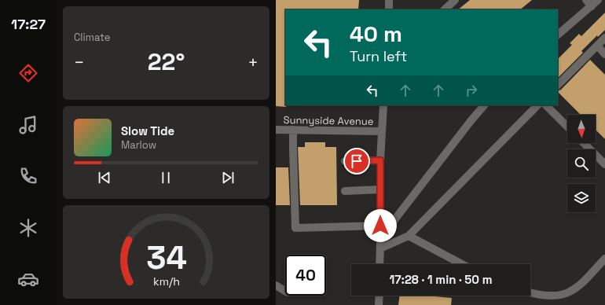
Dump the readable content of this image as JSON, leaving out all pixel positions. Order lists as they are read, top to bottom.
{
  "streets": {
    "street": ["Sunnyside Avenue"]
  },
  "north": "bottom",
  "page": {
    "tabs": "17:27",
    "tile": "Climate",
    "turn": ["40 m", "Turn left"],
    "heat": ["−", "22°", "+"],
    "song": ["Slow Tide", "Marlow"],
    "limit": "40",
    "trip": "17:28 · 1 min · 50 m",
    "gauge": ["34", "km/h"]
  }
}
